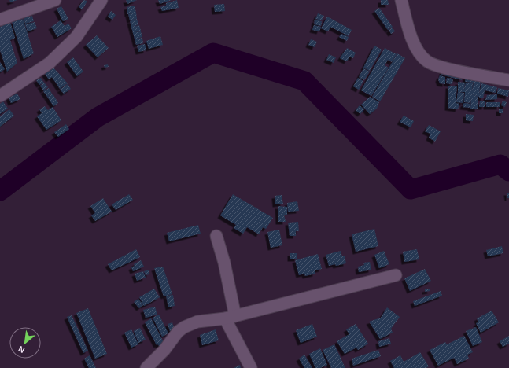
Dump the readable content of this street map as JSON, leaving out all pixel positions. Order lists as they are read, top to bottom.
{
  "north": "bottom left"
}
